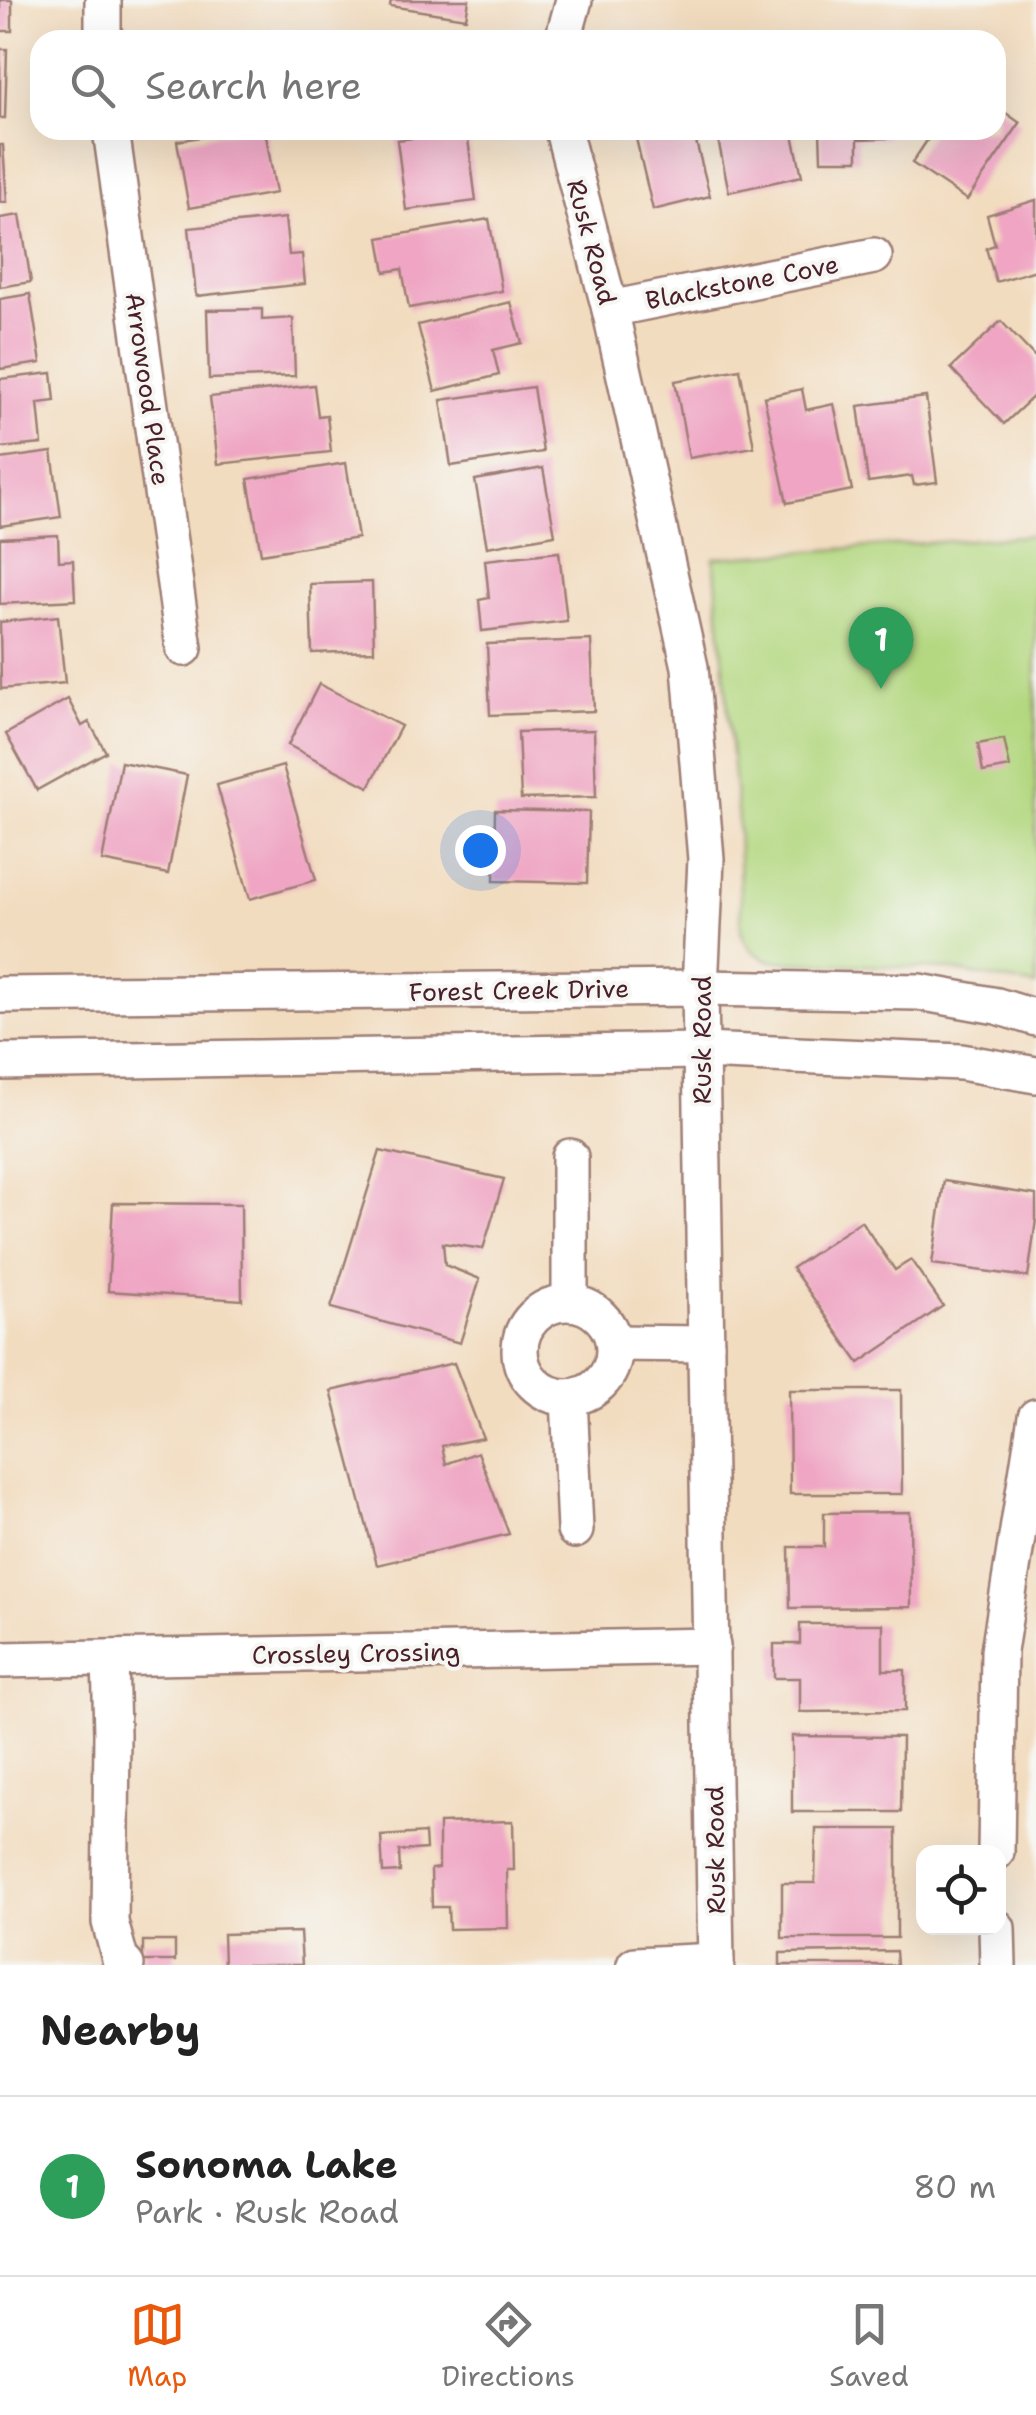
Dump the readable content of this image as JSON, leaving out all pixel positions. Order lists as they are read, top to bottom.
{
  "streets": {
    "street": [
      "Rusk Road",
      "Blackstone Cove",
      "Arrowood Place",
      "Forest Creek Drive",
      "Crossley Crossing"
    ]
  },
  "crossings": [
    ["Rusk Road", "Blackstone Cove"],
    ["Rusk Road", "Forest Creek Drive"],
    ["Rusk Road", "Crossley Crossing"]
  ],
  "page": {
    "search": "Search here",
    "pins": "1",
    "heading": "Nearby",
    "list": [
      {
        "mark": "1",
        "name": "Sonoma Lake",
        "note": "Park · Rusk Road",
        "value": "80 m"
      }
    ],
    "nav": ["Map", "Directions", "Saved"]
  }
}
